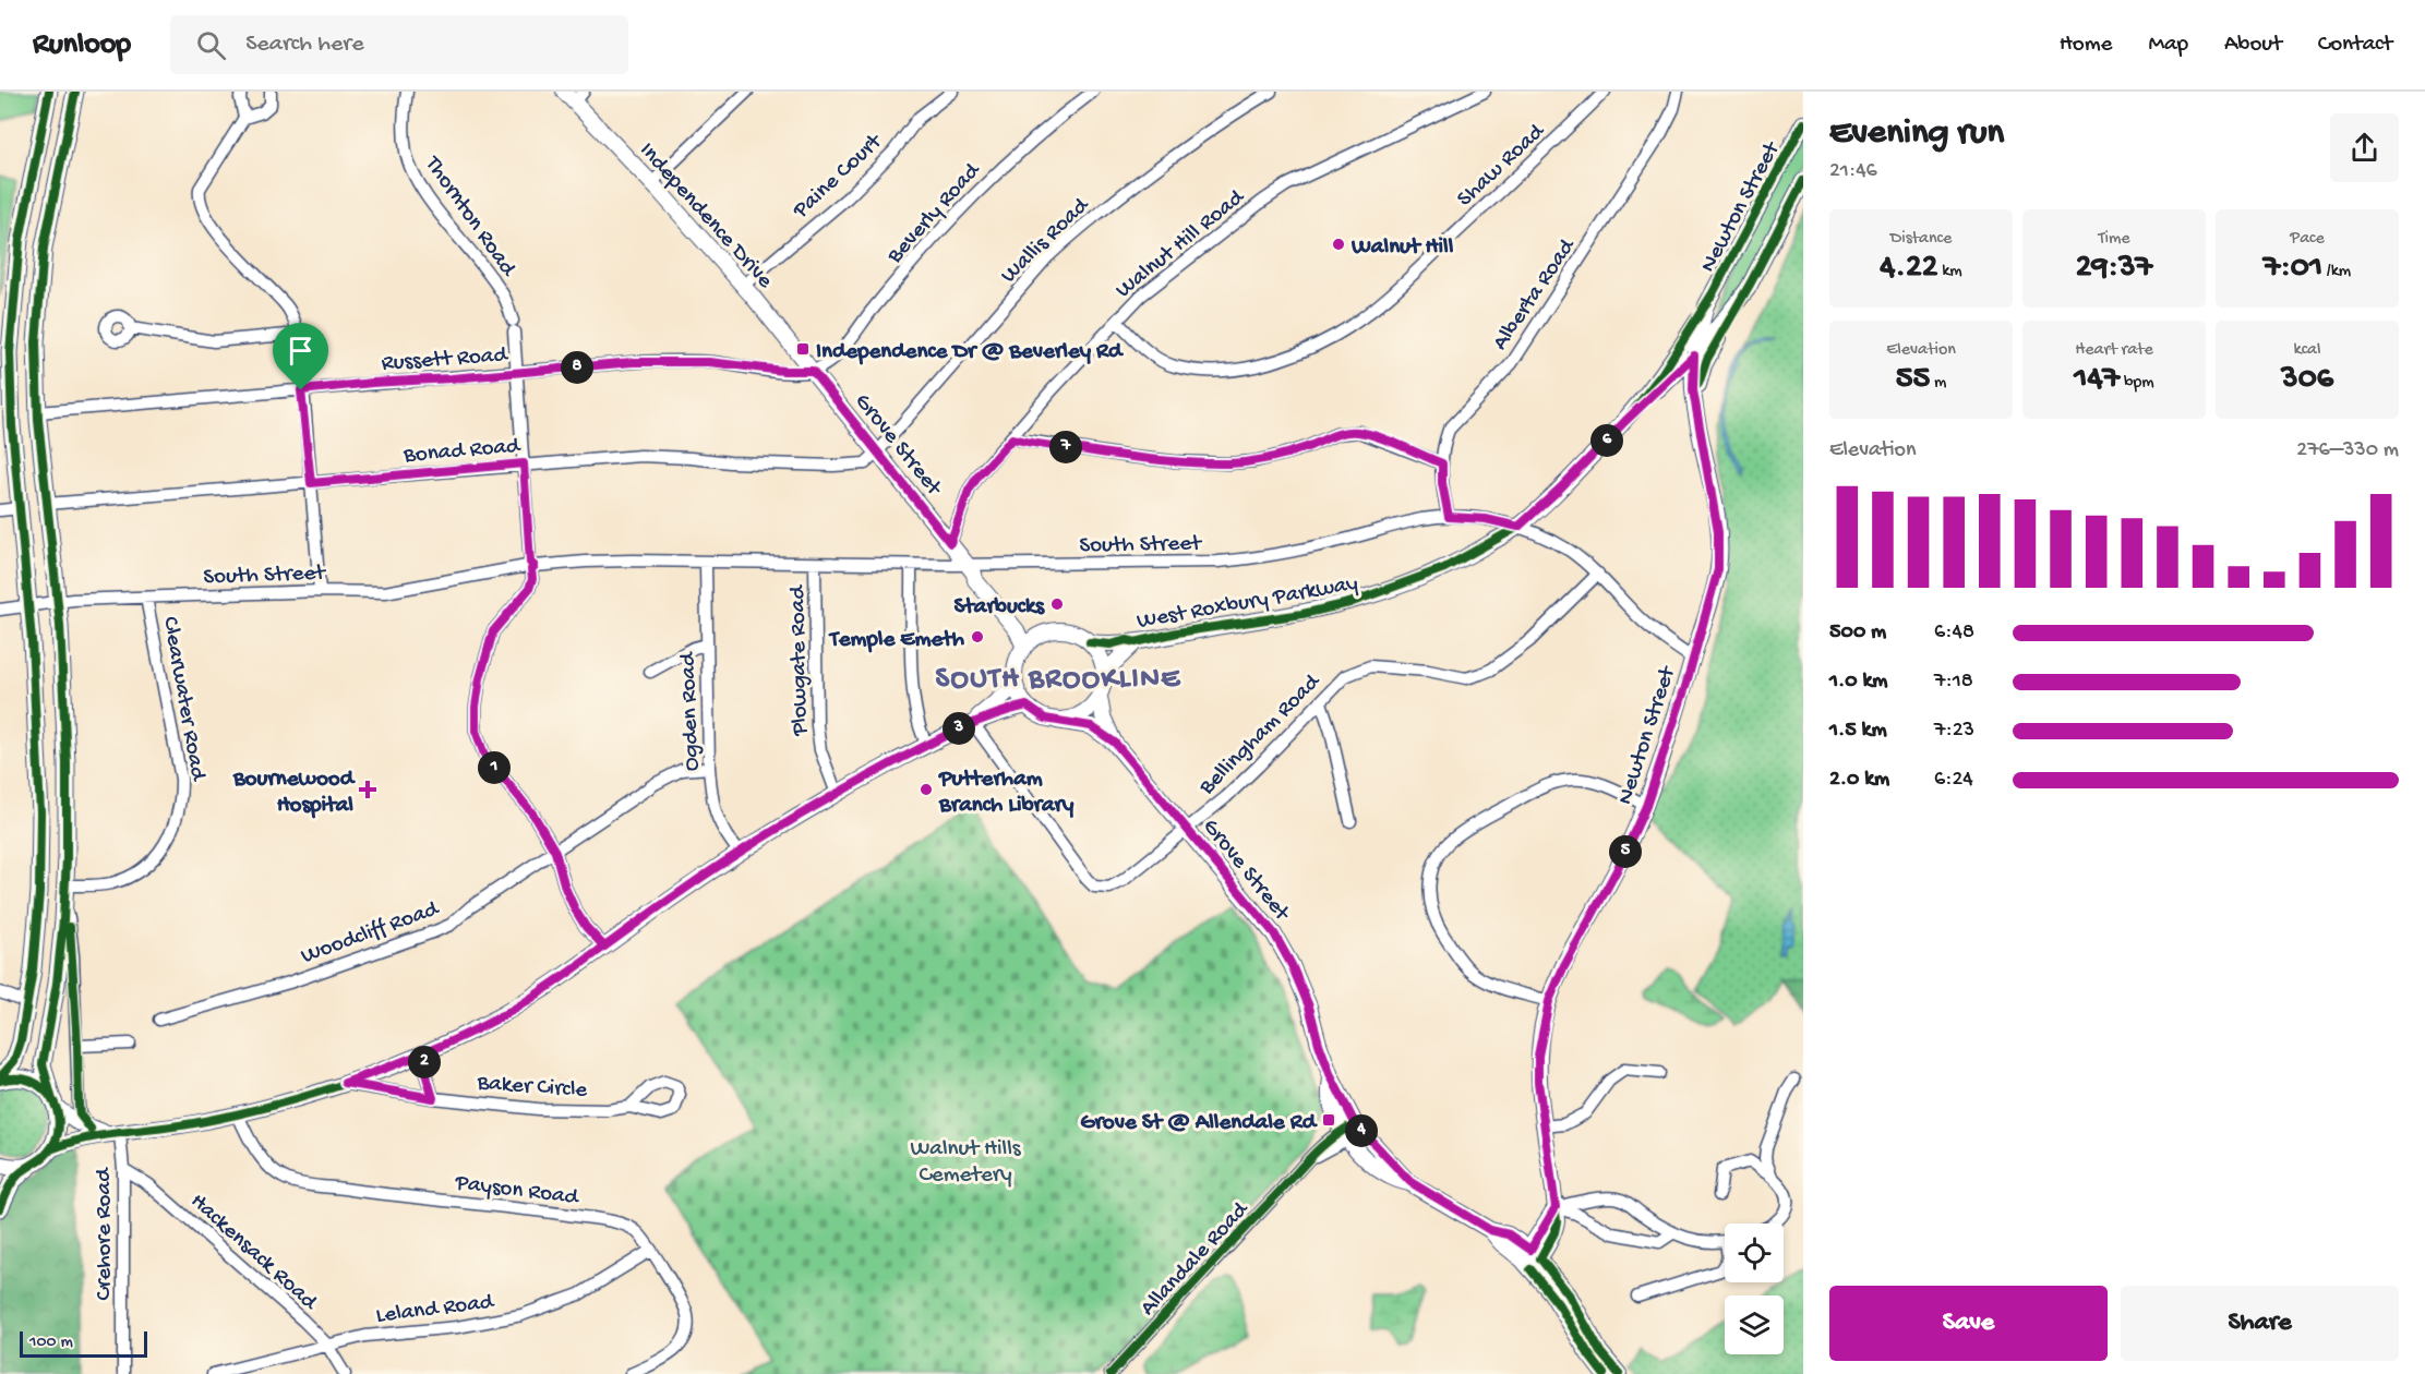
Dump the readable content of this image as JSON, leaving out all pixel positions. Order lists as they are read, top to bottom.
{
  "streets": {
    "main road": [
      "Newton Street",
      "Independence Drive",
      "Grove Street",
      "West Roxbury Parkway"
    ],
    "street": [
      "Shaw Road",
      "Paine Court",
      "Beverly Road",
      "Thornton Road",
      "Wallis Road",
      "Walnut Hill Road",
      "Alberta Road",
      "Russett Road",
      "Bonad Road",
      "South Street",
      "Plowgate Road",
      "Clearwater Road",
      "Ogden Road",
      "Bellingham Road",
      "Woodcliff Road",
      "Baker Circle",
      "Payson Road",
      "Crehore Road",
      "Hackensack Road",
      "Allandale Road",
      "Leland Road"
    ]
  },
  "crossings": [
    ["Shaw Road", "Walnut Hill Road"],
    ["Paine Court", "Independence Drive"],
    ["Newton Street", "Grove Street"],
    ["Newton Street", "South Street"],
    ["Newton Street", "West Roxbury Parkway"],
    ["Beverly Road", "Independence Drive"],
    ["Beverly Road", "Russett Road"],
    ["Beverly Road", "Grove Street"],
    ["Independence Drive", "Russett Road"],
    ["Independence Drive", "Grove Street"],
    ["Thornton Road", "Russett Road"],
    ["Thornton Road", "Bonad Road"],
    ["Thornton Road", "South Street"],
    ["Wallis Road", "Grove Street"],
    ["Wallis Road", "Bonad Road"],
    ["Walnut Hill Road", "Grove Street"],
    ["Alberta Road", "South Street"],
    ["Russett Road", "Grove Street"],
    ["Grove Street", "Bonad Road"],
    ["Grove Street", "South Street"],
    ["Grove Street", "West Roxbury Parkway"],
    ["Grove Street", "Bellingham Road"],
    ["Grove Street", "Allandale Road"],
    ["South Street", "West Roxbury Parkway"],
    ["South Street", "Plowgate Road"],
    ["South Street", "Clearwater Road"],
    ["South Street", "Ogden Road"],
    ["South Street", "Bellingham Road"],
    ["Ogden Road", "Woodcliff Road"],
    ["Payson Road", "Leland Road"],
    ["Crehore Road", "Hackensack Road"],
    ["Hackensack Road", "Leland Road"]
  ],
  "districts": ["SOUTH BROOKLINE"],
  "parks": ["Walnut Hills Cemetery"],
  "places": {
    "other": [
      "Walnut Hill",
      "Starbucks",
      "Temple Emeth",
      "Putterham Branch Library"
    ],
    "transit": ["Independence Dr @ Beverley Rd", "Grove St @ Allendale Rd"],
    "health": ["Bournewood Hospital"]
  },
  "scale_bar": "100 m",
  "page": {
    "header": "Runloop",
    "search": "Search here",
    "nav": [
      "Home",
      "Map",
      "About",
      "Contact"
    ],
    "heading": ["Evening run", "21:46"],
    "stats": [
      ["Distance", "4.22 km"],
      ["Time", "29:37"],
      ["Pace", "7:01 /km"],
      ["Elevation", "55 m"],
      ["Heart rate", "147 bpm"],
      ["kcal", "306"]
    ],
    "pins": [
      "8",
      "6",
      "7",
      "3",
      "1",
      "5",
      "2",
      "4"
    ],
    "chart": ["Elevation", "276–330 m"],
    "list": [
      {
        "name": "500 m",
        "note": "6:48"
      },
      {
        "name": "1.0 km",
        "note": "7:18"
      },
      {
        "name": "1.5 km",
        "note": "7:23"
      },
      {
        "name": "2.0 km",
        "note": "6:24"
      }
    ],
    "buttons": ["Save", "Share"],
    "scale": "100 m"
  }
}
